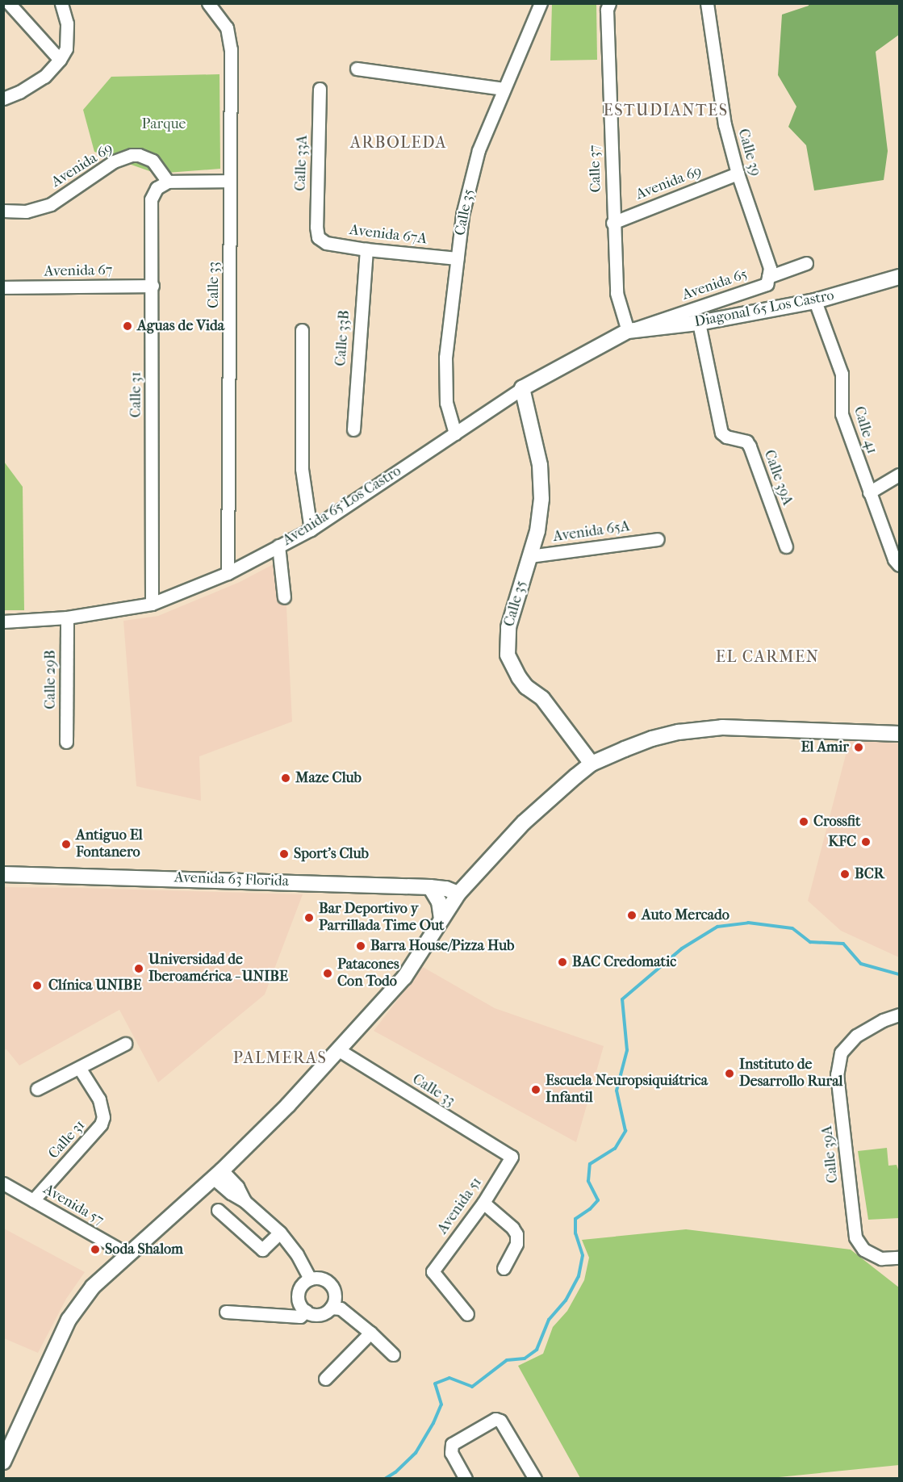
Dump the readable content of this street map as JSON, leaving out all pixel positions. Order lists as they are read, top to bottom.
{
  "streets": {
    "main road": [
      "Calle 35",
      "Diagonal 65 Los Castro",
      "Avenida 65 Los Castro",
      "Avenida 63 Florida"
    ],
    "street": [
      "Calle 39",
      "Calle 33A",
      "Avenida 69",
      "Calle 37",
      "Avenida 67A",
      "Avenida 67",
      "Calle 33",
      "Avenida 65",
      "Calle 33B",
      "Calle 31",
      "Calle 41",
      "Calle 39A",
      "Avenida 65A",
      "Calle 29B",
      "Avenida 57",
      "Avenida 51"
    ]
  },
  "crossings": [
    ["Calle 39", "Avenida 69"],
    ["Calle 39", "Avenida 65"],
    ["Calle 33A", "Avenida 67A"],
    ["Avenida 69", "Calle 37"],
    ["Avenida 69", "Calle 31"],
    ["Calle 37", "Avenida 65"],
    ["Calle 37", "Diagonal 65 Los Castro"],
    ["Calle 37", "Avenida 65 Los Castro"],
    ["Calle 35", "Avenida 67A"],
    ["Calle 35", "Avenida 65 Los Castro"],
    ["Calle 35", "Avenida 65A"],
    ["Avenida 67A", "Calle 33B"],
    ["Avenida 67", "Calle 31"],
    ["Calle 33", "Avenida 65 Los Castro"],
    ["Calle 33", "Avenida 51"],
    ["Avenida 65", "Diagonal 65 Los Castro"],
    ["Avenida 65", "Avenida 65 Los Castro"],
    ["Diagonal 65 Los Castro", "Calle 41"],
    ["Diagonal 65 Los Castro", "Calle 39A"],
    ["Diagonal 65 Los Castro", "Avenida 65 Los Castro"],
    ["Calle 31", "Avenida 65 Los Castro"],
    ["Calle 31", "Avenida 57"],
    ["Avenida 65 Los Castro", "Calle 29B"]
  ],
  "districts": [
    "ESTUDIANTES",
    "ARBOLEDA",
    "EL CARMEN",
    "PALMERAS"
  ],
  "parks": ["Parque"],
  "places": [
    "Aguas de Vida",
    "El Amir",
    "Maze Club",
    "Crossfit",
    "KFC",
    "Antiguo El Fontanero",
    "Sport's Club",
    "BCR",
    "Auto Mercado",
    "Bar Deportivo y Parrillada Time Out",
    "Barra House/Pizza Hub",
    "BAC Credomatic",
    "Universidad de Iberoamérica - UNIBE",
    "Patacones Con Todo",
    "Clínica UNIBE",
    "Instituto de Desarrollo Rural",
    "Escuela Neuropsiquiátrica Infantil",
    "Soda Shalom"
  ]
}
